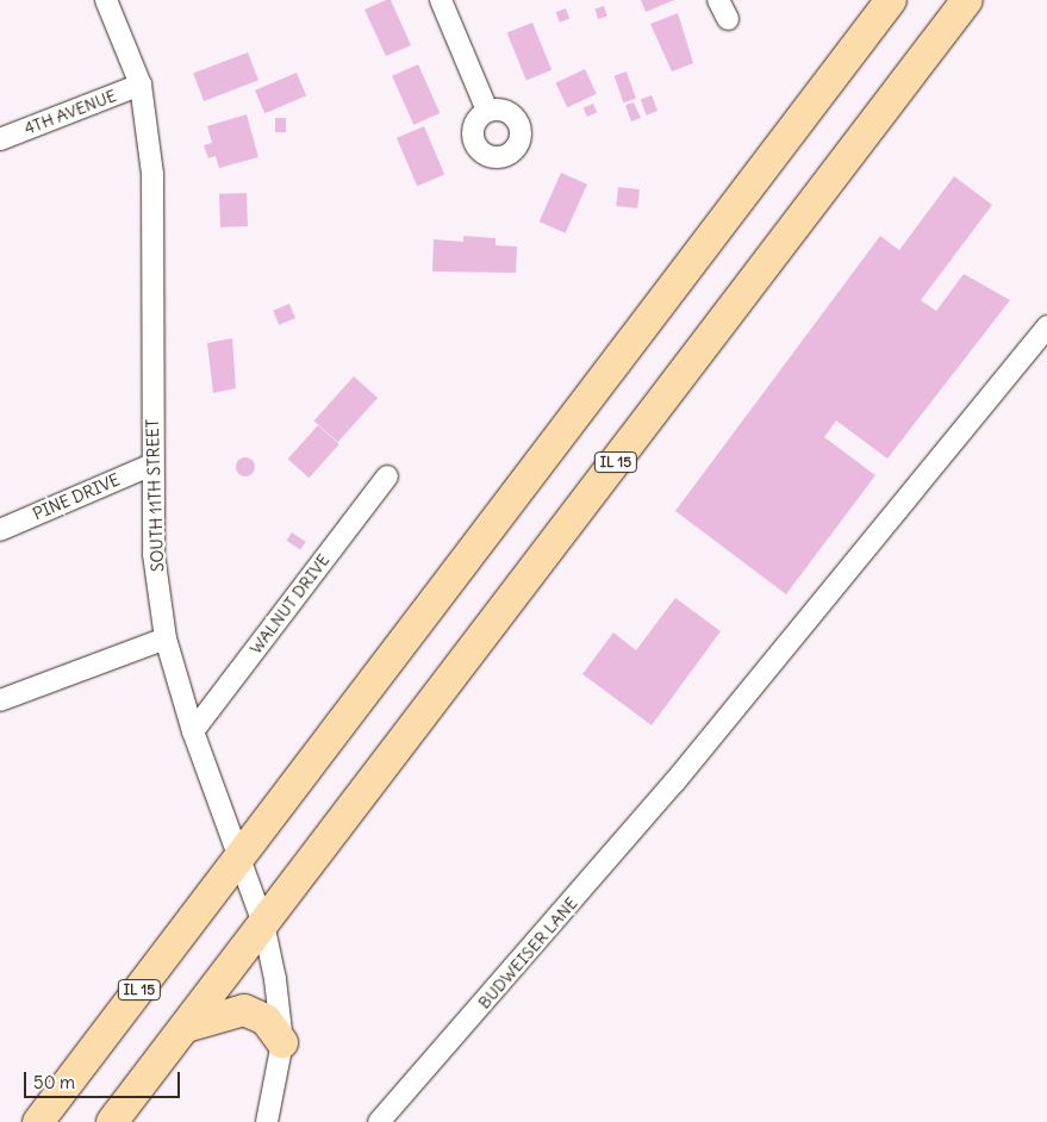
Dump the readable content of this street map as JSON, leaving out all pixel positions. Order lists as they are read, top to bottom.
{
  "streets": {
    "highway": ["IL 15"],
    "street": [
      "4TH AVENUE",
      "SOUTH 11TH STREET",
      "PINE DRIVE",
      "WALNUT DRIVE",
      "BUDWEISER LANE"
    ]
  },
  "crossings": [
    ["4TH AVENUE", "SOUTH 11TH STREET"],
    ["IL 15", "SOUTH 11TH STREET"],
    ["SOUTH 11TH STREET", "PINE DRIVE"],
    ["SOUTH 11TH STREET", "WALNUT DRIVE"]
  ],
  "scale_bar": "50 m"
}
